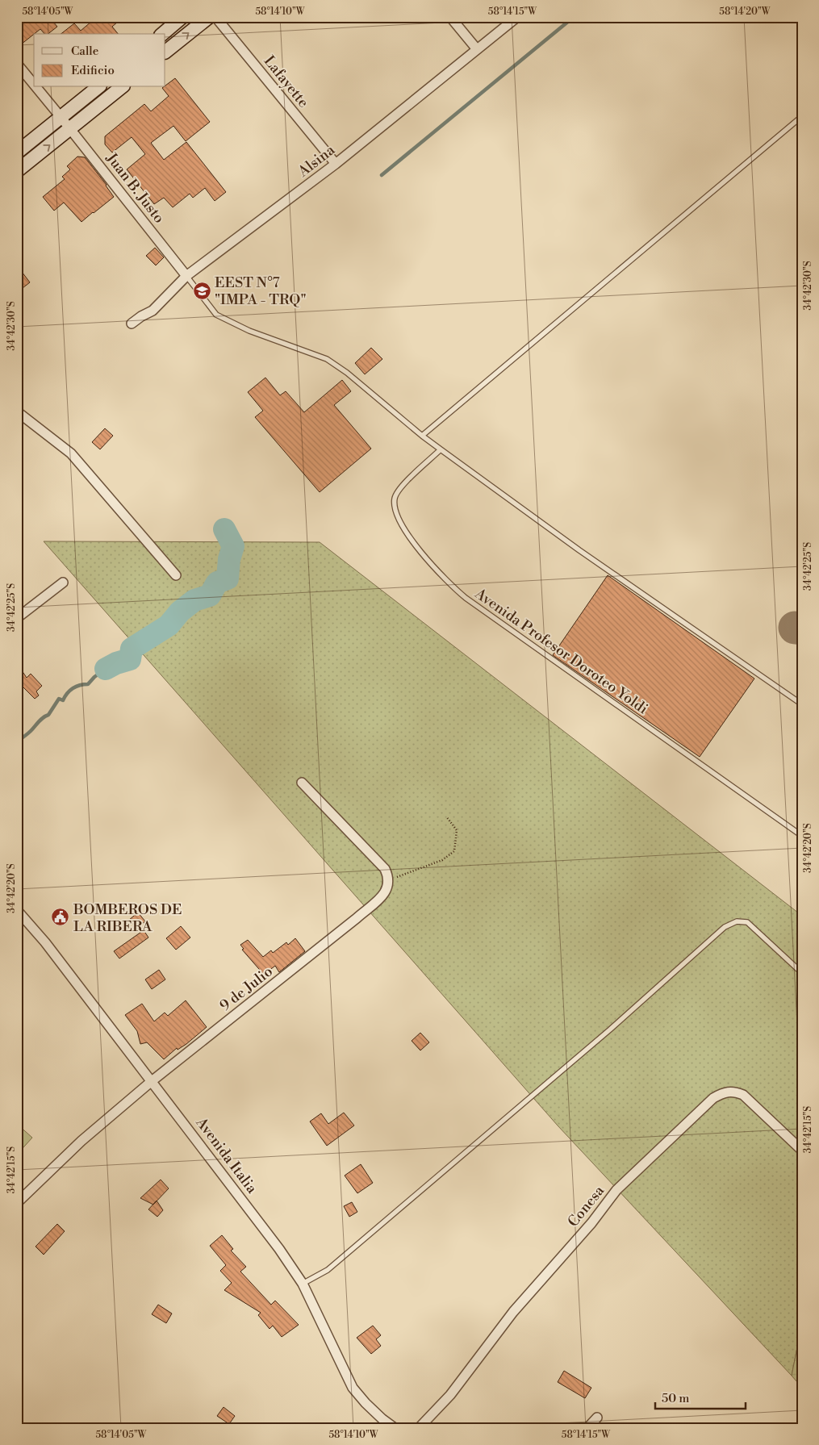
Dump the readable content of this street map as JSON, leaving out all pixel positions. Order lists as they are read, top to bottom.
{
  "streets": {
    "street": [
      "Lafayette",
      "Alsina",
      "Juan B. Justo",
      "9 de Julio",
      "Avenida Italia",
      "Conesa"
    ],
    "lane": ["Avenida Profesor Doroteo Yoldi"]
  },
  "crossings": [
    ["Lafayette", "Alsina"],
    ["Alsina", "Juan B. Justo"],
    ["9 de Julio", "Avenida Italia"]
  ],
  "places": {
    "school or university": ["EEST N°7 \"IMPA - TRQ\""],
    "public building": ["BOMBEROS DE LA RIBERA"]
  },
  "legend": ["Calle", "Edificio"],
  "scale_bar": "50 m",
  "coordinates": [
    "58°14'05\"W",
    "58°14'10\"W",
    "58°14'15\"W",
    "58°14'20\"W",
    "34°42'30\"S",
    "34°42'25\"S",
    "34°42'20\"S",
    "34°42'15\"S"
  ]
}
